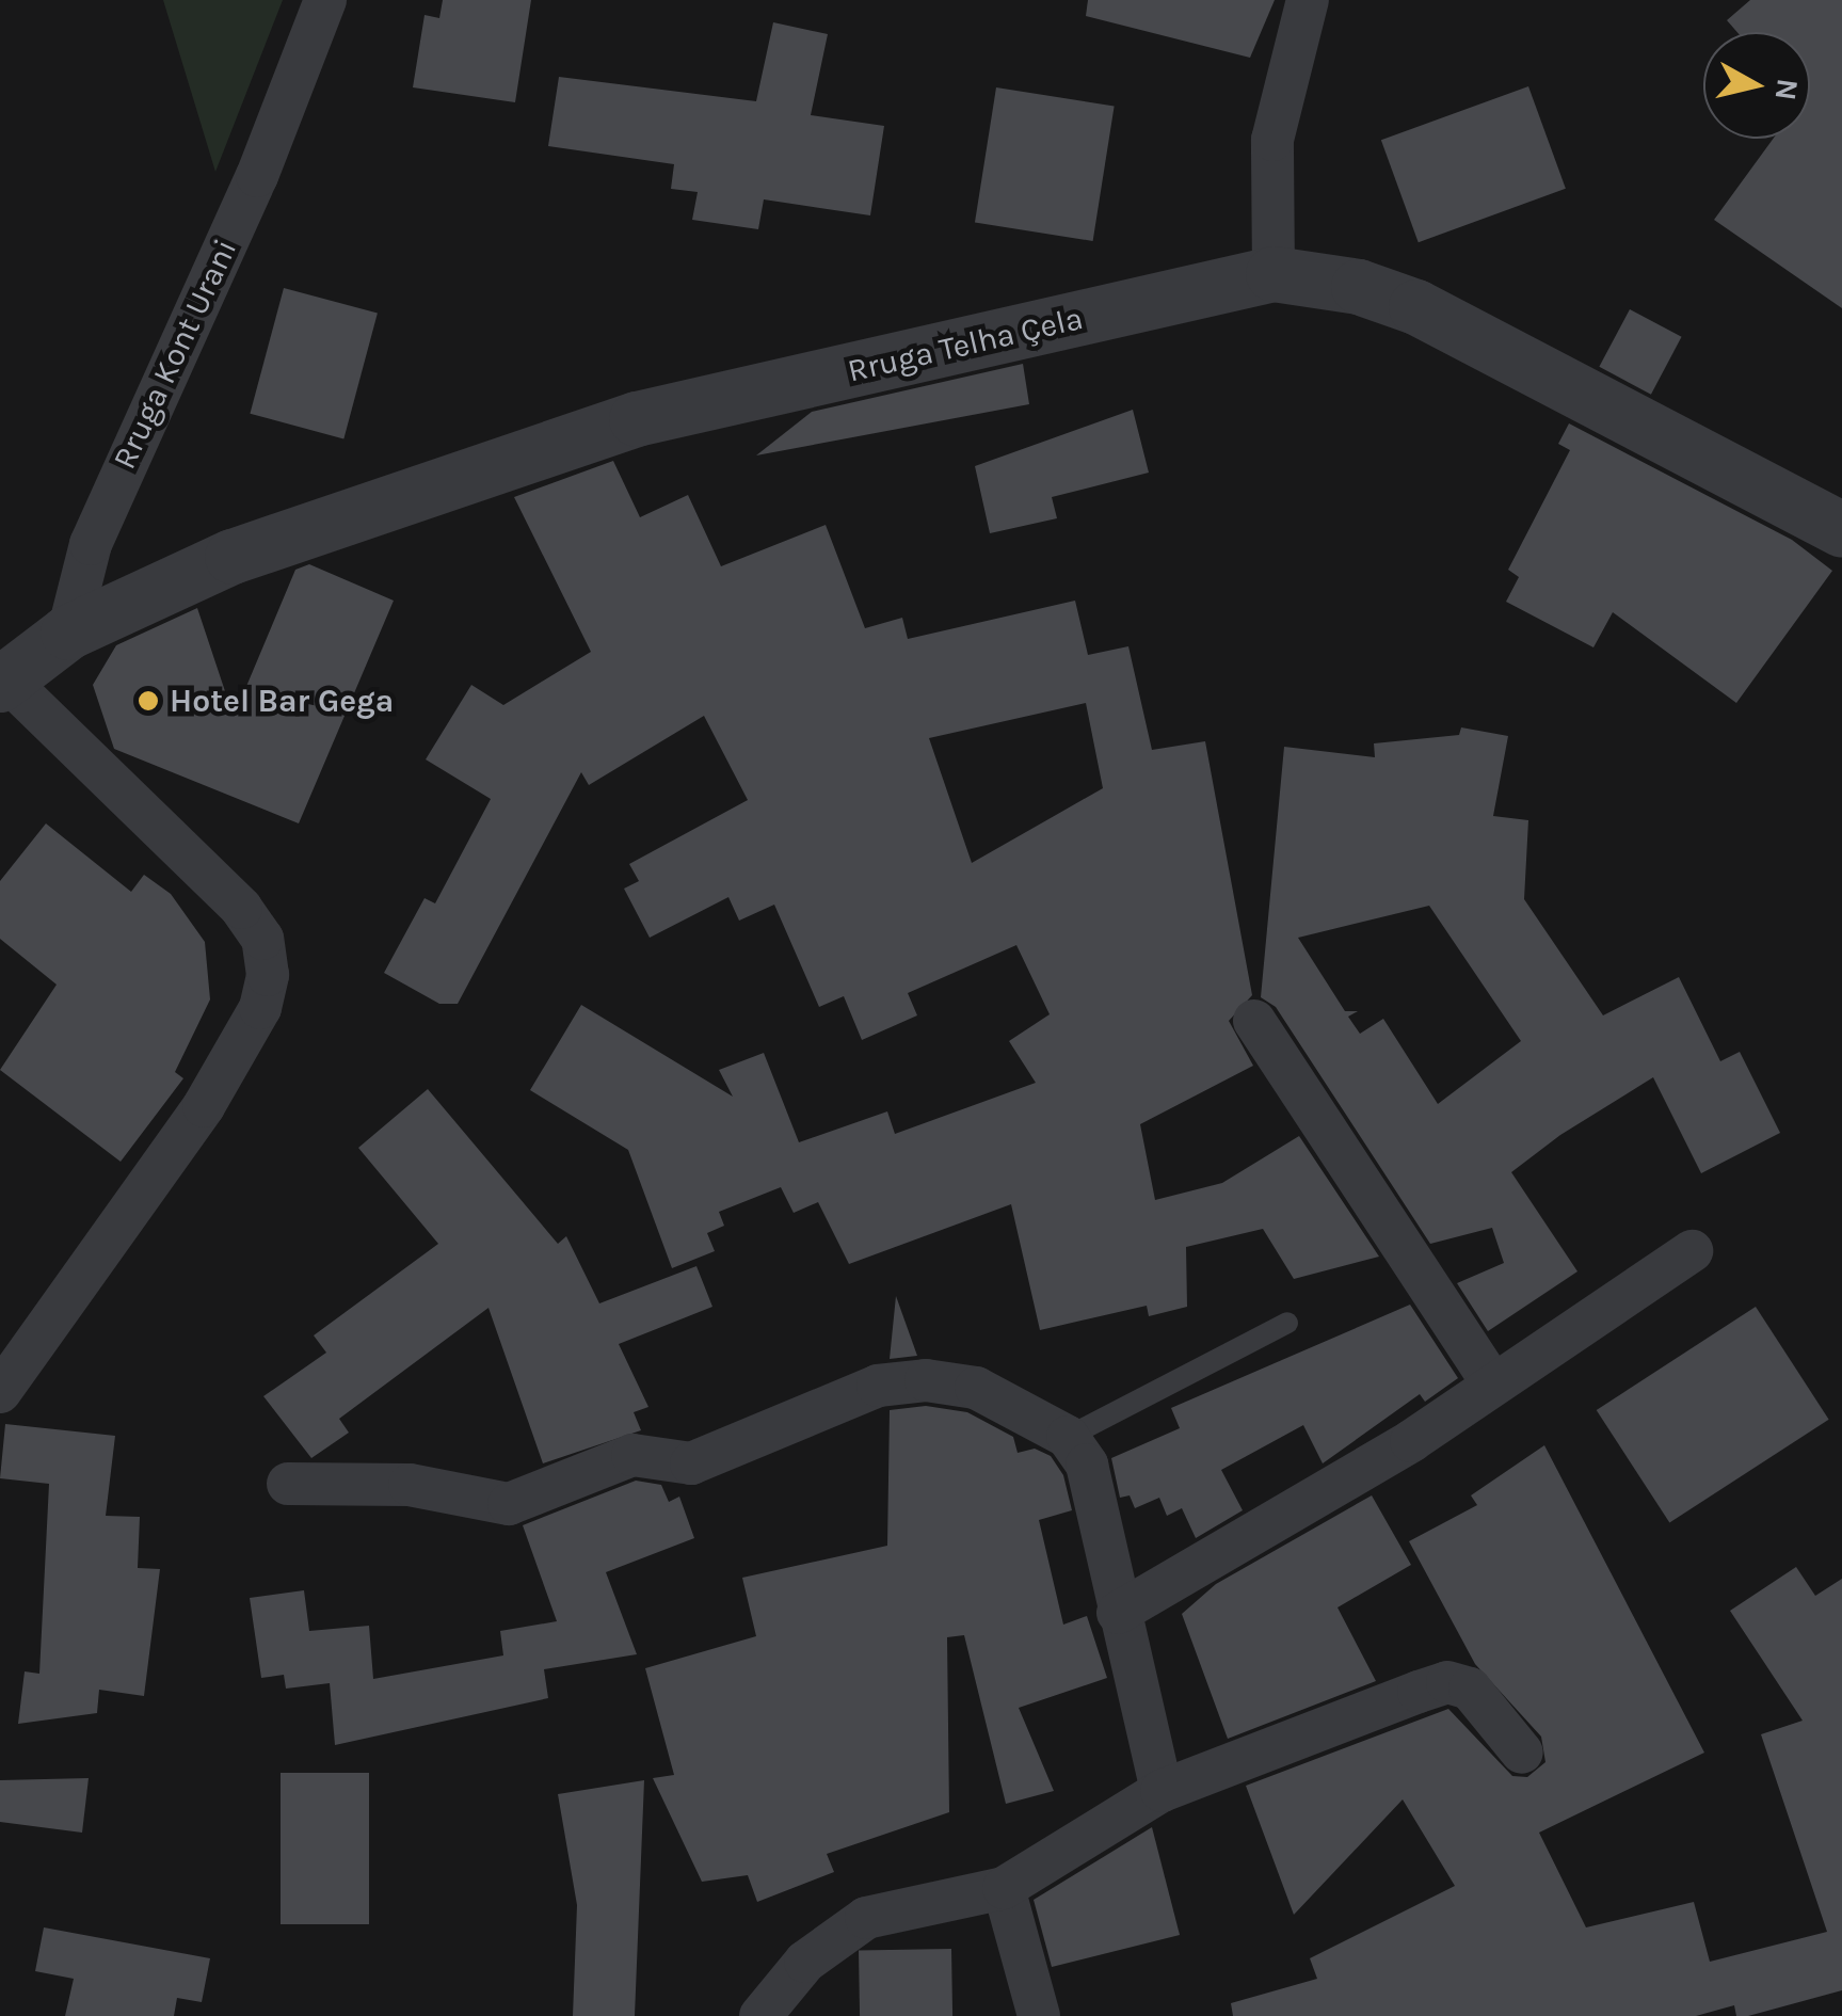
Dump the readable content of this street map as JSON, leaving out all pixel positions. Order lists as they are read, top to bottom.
{
  "streets": {
    "street": ["Rruga Telha Çela", "Rruga Kont Urani"]
  },
  "crossings": [
    ["Rruga Telha Çela", "Rruga Kont Urani"]
  ],
  "places": ["Hotel Bar Gega"],
  "north": "right"
}
